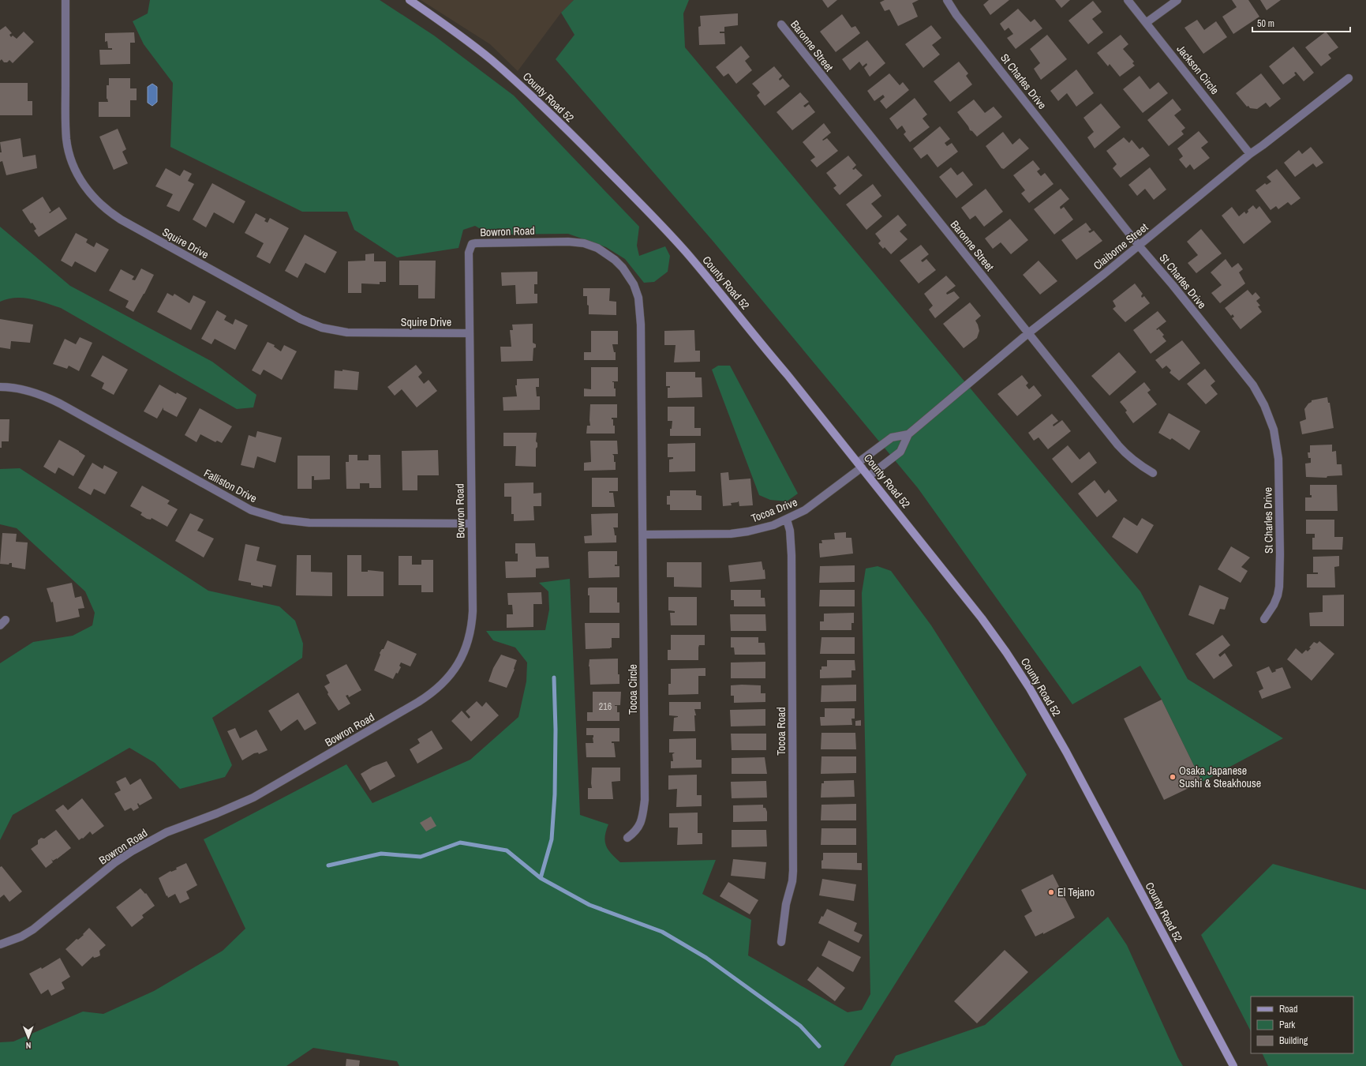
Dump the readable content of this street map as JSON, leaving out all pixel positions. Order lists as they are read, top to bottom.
{
  "streets": {
    "main road": ["County Road 52"],
    "street": [
      "Baronne Street",
      "Jackson Circle",
      "St Charles Drive",
      "Bowron Road",
      "Squire Drive",
      "Claiborne Street",
      "Falliston Drive",
      "Tocoa Drive",
      "Tocoa Circle",
      "Tocoa Road"
    ]
  },
  "crossings": [
    ["Baronne Street", "Claiborne Street"],
    ["Jackson Circle", "Claiborne Street"],
    ["St Charles Drive", "Claiborne Street"],
    ["County Road 52", "Claiborne Street"],
    ["County Road 52", "Tocoa Drive"],
    ["Bowron Road", "Squire Drive"],
    ["Bowron Road", "Falliston Drive"],
    ["Bowron Road", "Tocoa Drive"],
    ["Bowron Road", "Tocoa Circle"],
    ["Claiborne Street", "Tocoa Drive"],
    ["Tocoa Drive", "Tocoa Circle"],
    ["Tocoa Drive", "Tocoa Road"]
  ],
  "places": ["Osaka Japanese Sushi & Steakhouse", "El Tejano"],
  "house_numbers": ["216"],
  "legend": ["Road", "Park", "Building"],
  "scale_bar": "50 m",
  "north": "bottom"
}
